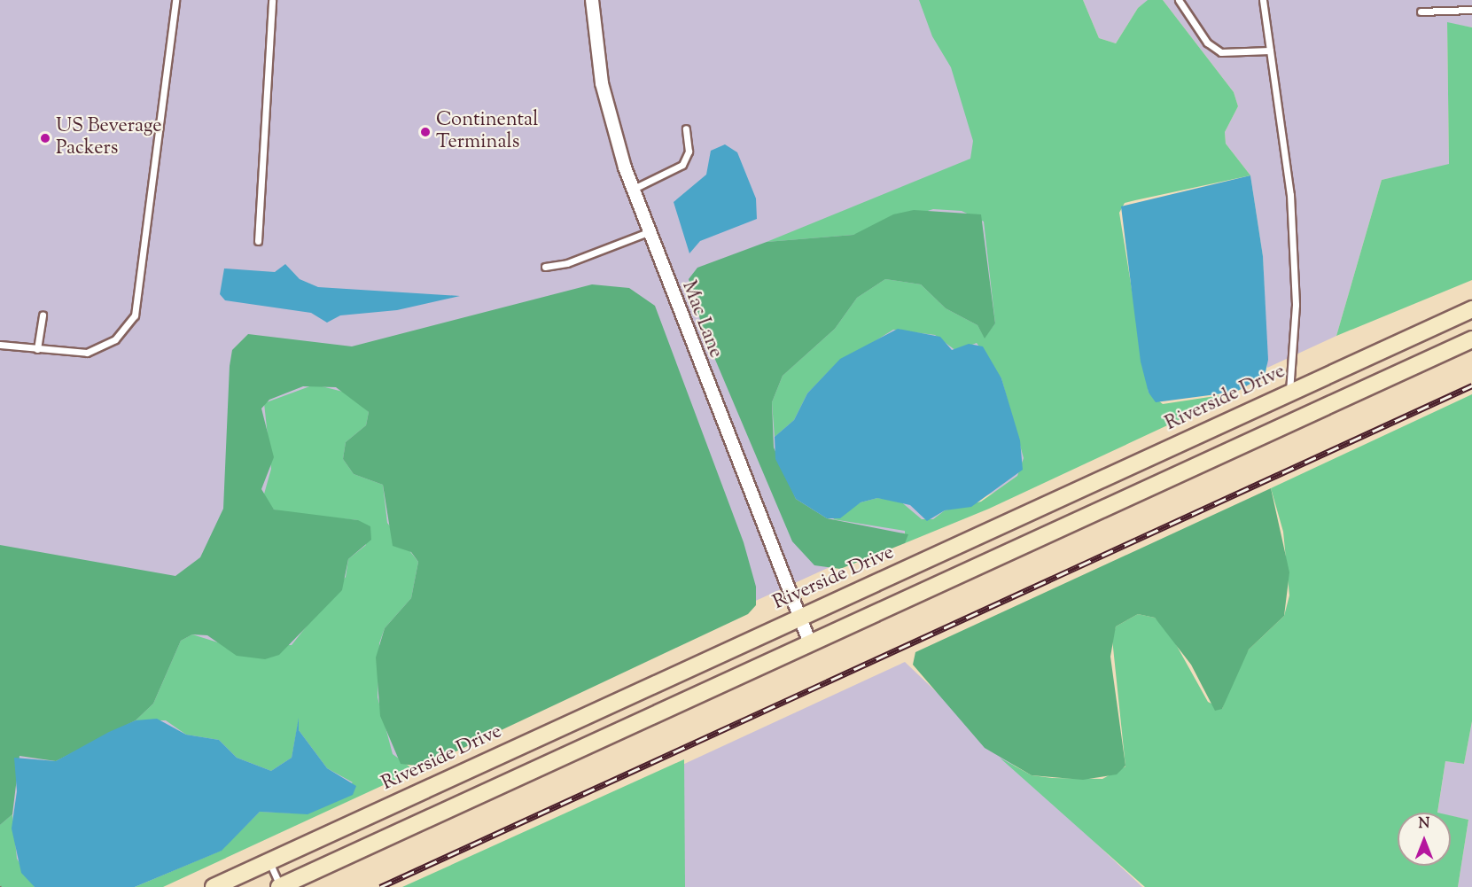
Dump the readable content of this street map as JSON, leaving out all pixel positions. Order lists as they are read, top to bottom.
{
  "streets": {
    "main road": ["Riverside Drive"],
    "street": ["Mac Lane"]
  },
  "crossings": [
    ["Mac Lane", "Riverside Drive"]
  ],
  "places": ["Continental Terminals", "US Beverage Packers"],
  "north": "top"
}
